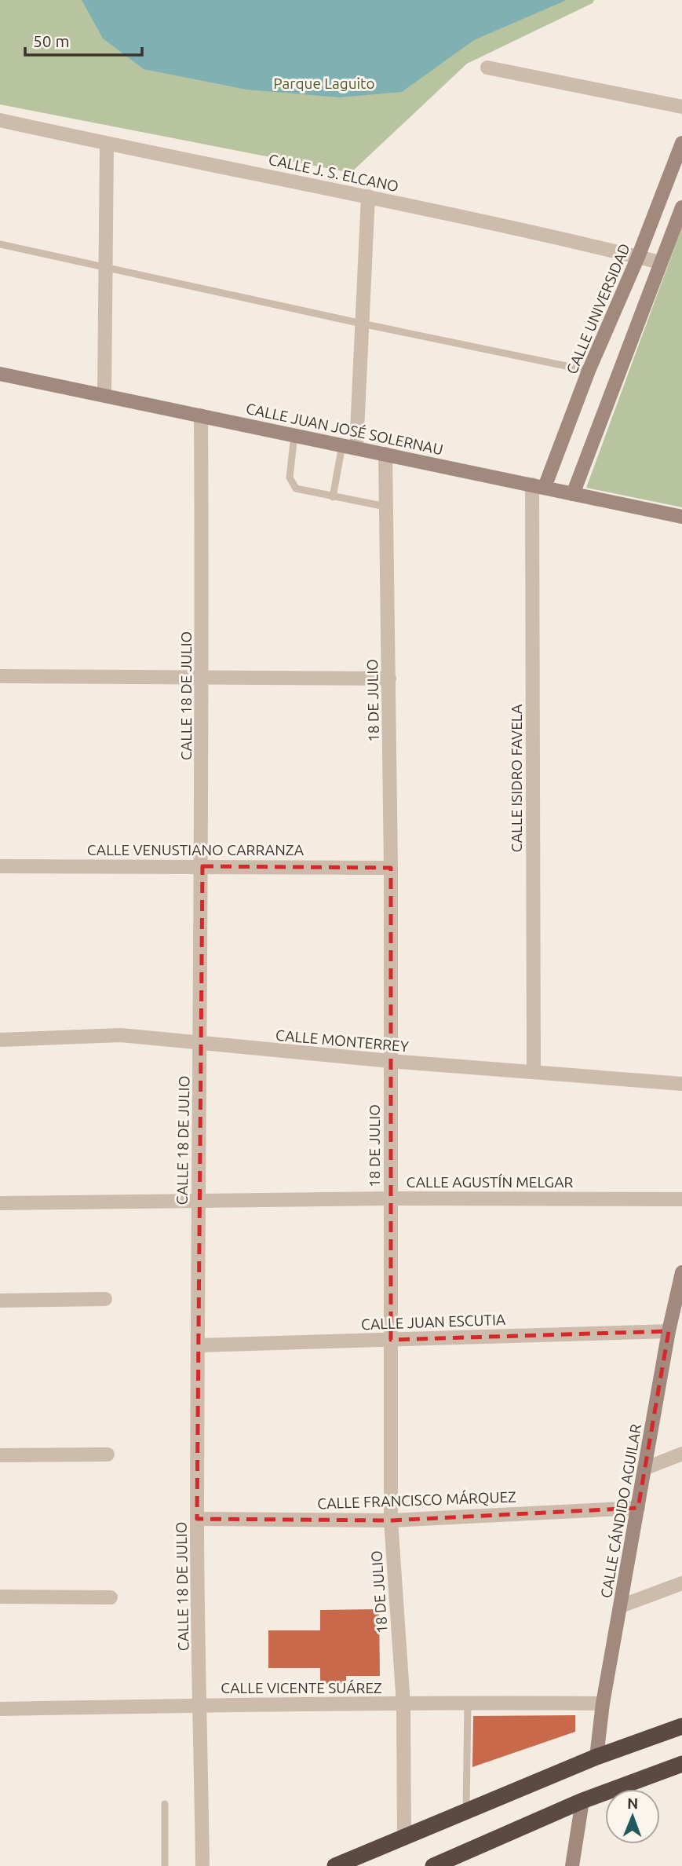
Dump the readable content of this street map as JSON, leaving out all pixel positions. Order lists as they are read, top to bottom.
{
  "streets": {
    "street": [
      "CALLE J. S. ELCANO",
      "CALLE UNIVERSIDAD",
      "CALLE JUAN JOSÉ SOLERNAU",
      "CALLE 18 DE JULIO",
      "18 DE JULIO",
      "CALLE ISIDRO FAVELA",
      "CALLE VENUSTIANO CARRANZA",
      "CALLE MONTERREY",
      "CALLE AGUSTÍN MELGAR",
      "CALLE JUAN ESCUTIA",
      "CALLE FRANCISCO MÁRQUEZ",
      "CALLE CÁNDIDO AGUILAR",
      "CALLE VICENTE SUÁREZ"
    ]
  },
  "crossings": [
    ["CALLE J. S. ELCANO", "CALLE UNIVERSIDAD"],
    ["CALLE UNIVERSIDAD", "CALLE JUAN JOSÉ SOLERNAU"],
    ["CALLE UNIVERSIDAD", "CALLE ISIDRO FAVELA"],
    ["CALLE JUAN JOSÉ SOLERNAU", "CALLE 18 DE JULIO"],
    ["CALLE JUAN JOSÉ SOLERNAU", "18 DE JULIO"],
    ["CALLE JUAN JOSÉ SOLERNAU", "CALLE ISIDRO FAVELA"],
    ["CALLE 18 DE JULIO", "CALLE VENUSTIANO CARRANZA"],
    ["CALLE 18 DE JULIO", "CALLE MONTERREY"],
    ["CALLE 18 DE JULIO", "CALLE AGUSTÍN MELGAR"],
    ["CALLE 18 DE JULIO", "CALLE JUAN ESCUTIA"],
    ["CALLE 18 DE JULIO", "CALLE FRANCISCO MÁRQUEZ"],
    ["CALLE 18 DE JULIO", "CALLE VICENTE SUÁREZ"],
    ["18 DE JULIO", "CALLE VENUSTIANO CARRANZA"],
    ["18 DE JULIO", "CALLE MONTERREY"],
    ["18 DE JULIO", "CALLE AGUSTÍN MELGAR"],
    ["18 DE JULIO", "CALLE JUAN ESCUTIA"],
    ["18 DE JULIO", "CALLE FRANCISCO MÁRQUEZ"],
    ["18 DE JULIO", "CALLE VICENTE SUÁREZ"],
    ["CALLE ISIDRO FAVELA", "CALLE MONTERREY"],
    ["CALLE JUAN ESCUTIA", "CALLE CÁNDIDO AGUILAR"],
    ["CALLE FRANCISCO MÁRQUEZ", "CALLE CÁNDIDO AGUILAR"],
    ["CALLE CÁNDIDO AGUILAR", "CALLE VICENTE SUÁREZ"]
  ],
  "parks": ["Parque Laguito"],
  "scale_bar": "50 m",
  "north": "top"
}
